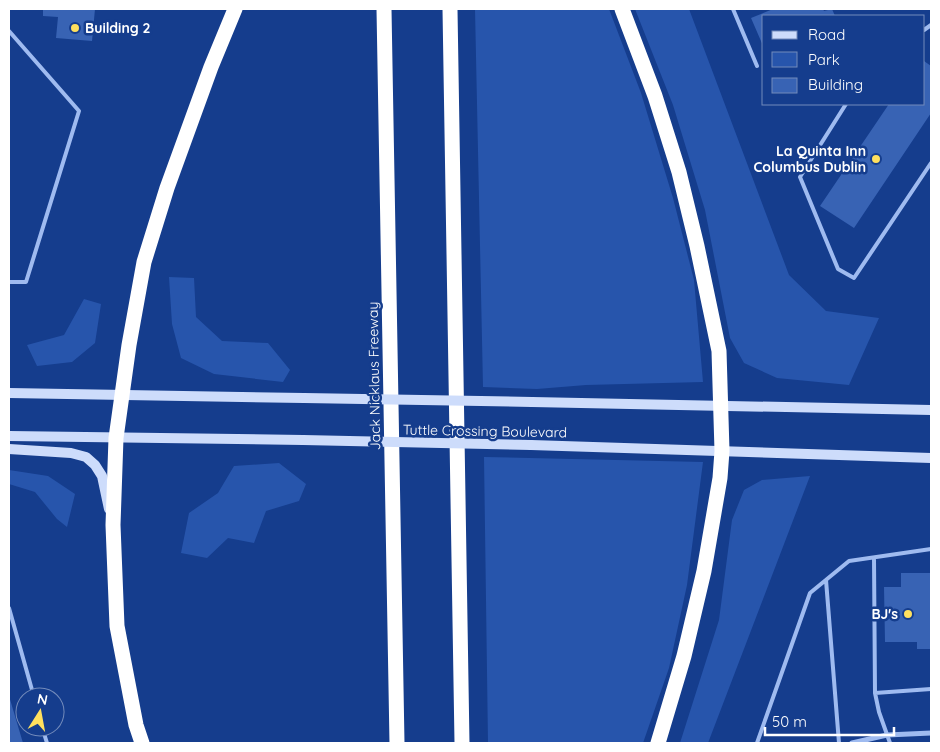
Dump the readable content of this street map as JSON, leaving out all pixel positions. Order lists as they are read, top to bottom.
{
  "streets": {
    "highway": ["Jack Nicklaus Freeway"],
    "main road": ["Tuttle Crossing Boulevard"]
  },
  "places": ["Building 2", "La Quinta Inn Columbus Dublin", "BJ's"],
  "legend": ["Road", "Park", "Building"],
  "scale_bar": "50 m",
  "north": "top"
}
